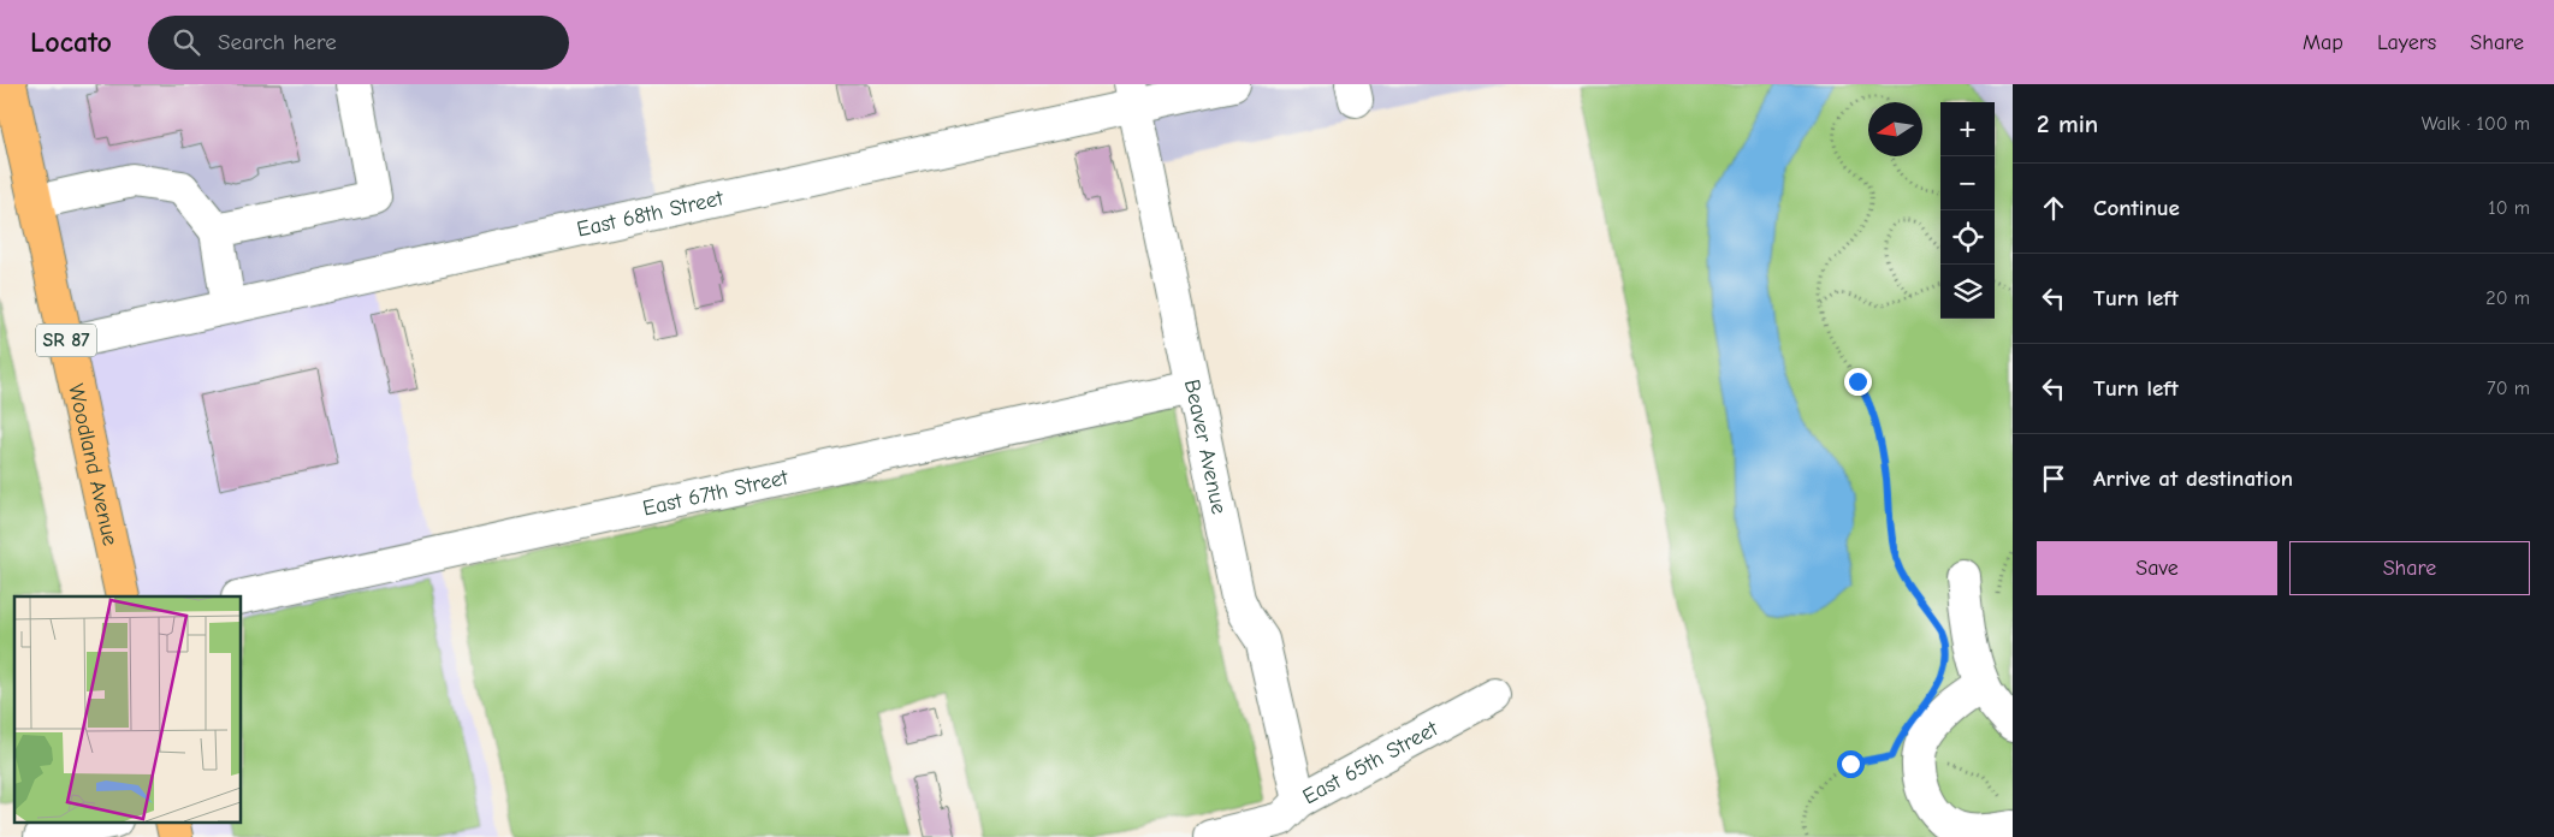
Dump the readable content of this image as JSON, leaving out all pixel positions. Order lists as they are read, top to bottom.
{
  "streets": {
    "main road": ["SR 87", "Woodland Avenue"],
    "street": [
      "East 68th Street",
      "Beaver Avenue",
      "East 67th Street",
      "East 65th Street"
    ]
  },
  "crossings": [
    ["East 68th Street", "Beaver Avenue"],
    ["East 68th Street", "Woodland Avenue"],
    ["Beaver Avenue", "East 67th Street"],
    ["Beaver Avenue", "East 65th Street"]
  ],
  "north": "left",
  "page": {
    "header": "Locato",
    "search": "Search here",
    "nav": ["Map", "Layers", "Share"],
    "heading": ["2 min", "Walk · 100 m"],
    "map_buttons": ["+", "−"],
    "list": [
      ["Continue", "10 m"],
      ["Turn left", "20 m"],
      ["Turn left", "70 m"],
      "Arrive at destination"
    ],
    "buttons": ["Save", "Share"]
  }
}
